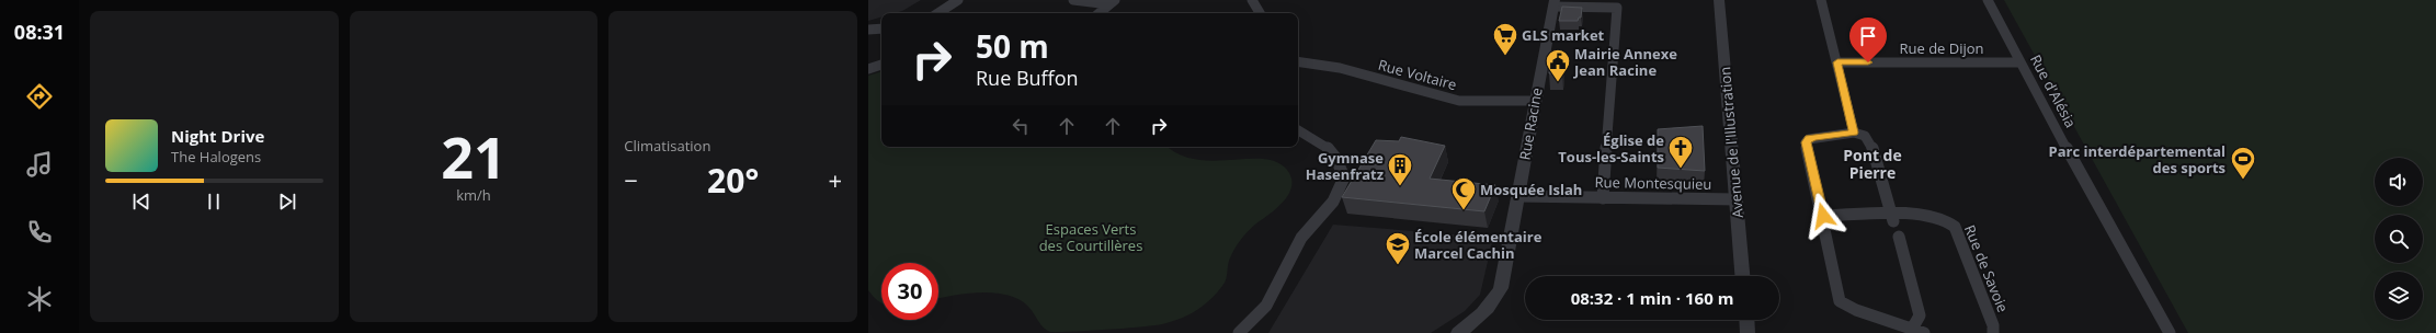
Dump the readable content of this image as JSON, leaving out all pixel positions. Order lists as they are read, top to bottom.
{
  "streets": {
    "street": [
      "Rue de Dijon",
      "Rue Voltaire",
      "Rue d'Alésia",
      "Rue Racine",
      "Avenue de l'Illustration",
      "Rue Montesquieu",
      "Rue de Savoie"
    ]
  },
  "crossings": [
    ["Rue de Dijon", "Rue d'Alésia"],
    ["Rue Voltaire", "Rue Racine"],
    ["Rue Racine", "Rue Montesquieu"],
    ["Avenue de l'Illustration", "Rue Montesquieu"]
  ],
  "districts": ["Pont de Pierre"],
  "parks": ["Espaces Verts des Courtillères"],
  "places": {
    "supermarket": ["GLS market"],
    "public building": ["Mairie Annexe Jean Racine"],
    "church": ["Église de Tous-les-Saints"],
    "sports": ["Parc interdépartemental des sports"],
    "building": ["Gymnase Hasenfratz"],
    "mosque": ["Mosquée Islah"],
    "school or university": ["École élémentaire Marcel Cachin"]
  },
  "page": {
    "tabs": "08:31",
    "tile": [
      ["21", "km/h"],
      "Climatisation"
    ],
    "turn": ["50 m", "Rue Buffon"],
    "song": ["Night Drive", "The Halogens"],
    "heat": ["−", "20°", "+"],
    "limit": "30",
    "trip": "08:32 · 1 min · 160 m"
  }
}
